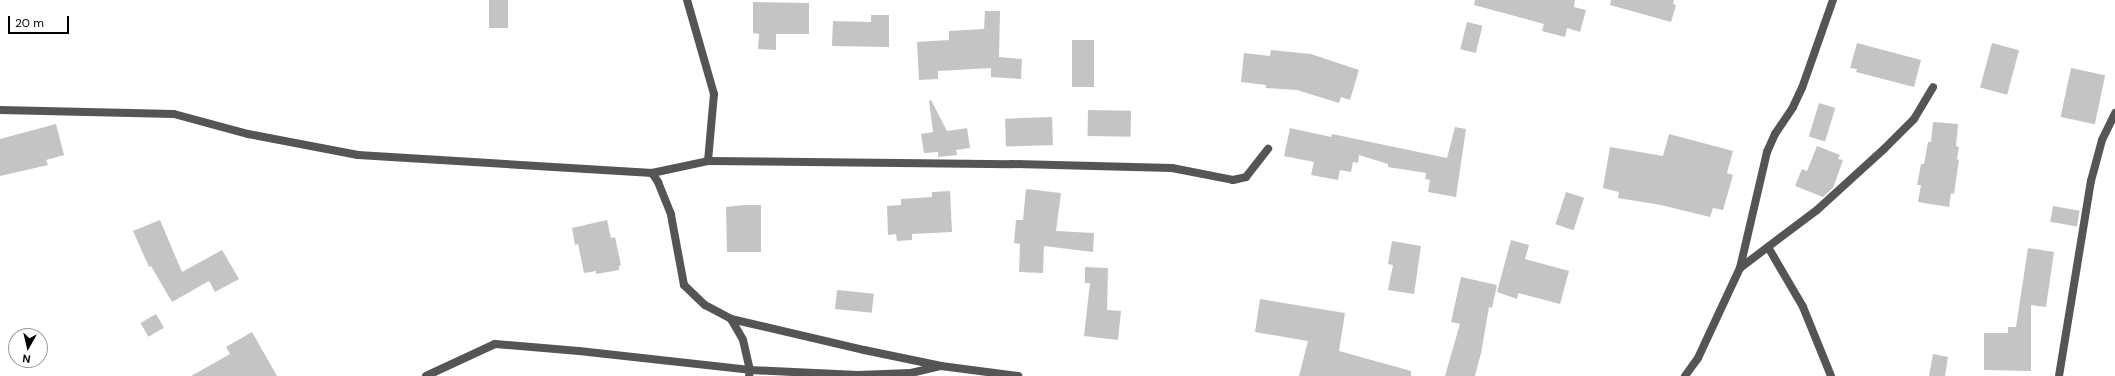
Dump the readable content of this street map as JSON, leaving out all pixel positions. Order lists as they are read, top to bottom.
{
  "scale_bar": "20 m",
  "north": "bottom"
}
